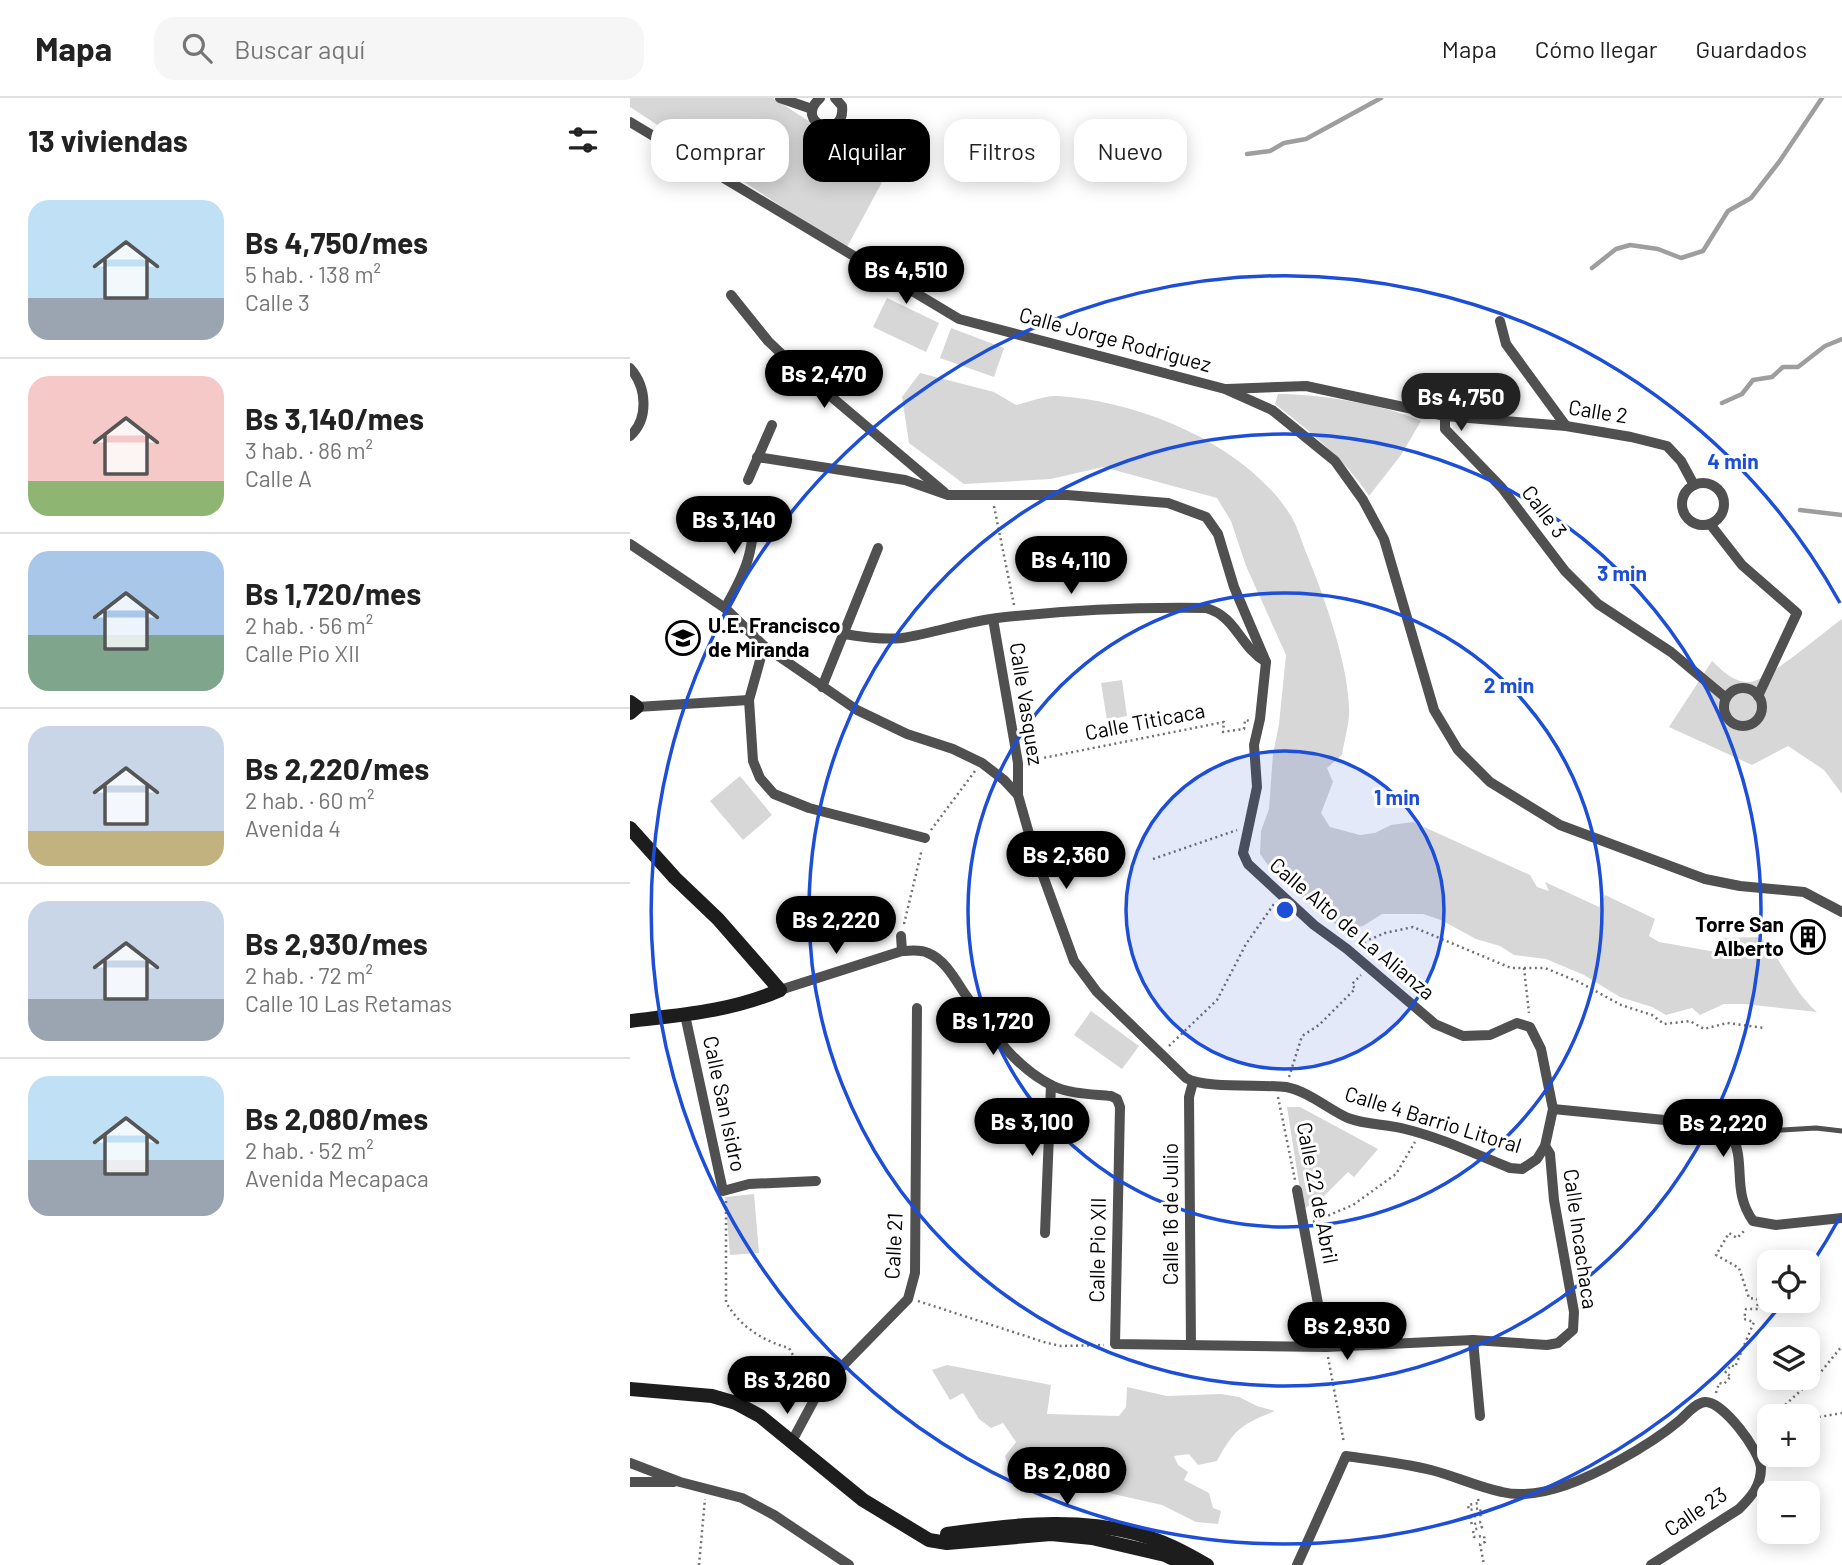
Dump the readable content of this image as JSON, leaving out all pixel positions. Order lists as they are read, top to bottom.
{
  "streets": {
    "street": [
      "Calle Jorge Rodriguez",
      "Calle 2",
      "Calle 3",
      "Calle Vasquez",
      "Calle Alto de La Alianza",
      "Calle San Isidro",
      "Calle 4 Barrio Litoral",
      "Calle 22 de Abril",
      "Calle 16 de Julio",
      "Calle Incachaca",
      "Calle 21",
      "Calle Pio XII",
      "Calle 23"
    ],
    "path": ["Calle Titicaca"]
  },
  "crossings": [
    ["Calle Jorge Rodriguez", "Calle 2"],
    ["Calle 2", "Calle 3"],
    ["Calle Vasquez", "Calle Titicaca"],
    ["Calle Titicaca", "Calle Alto de La Alianza"],
    ["Calle Alto de La Alianza", "Calle 22 de Abril"],
    ["Calle 4 Barrio Litoral", "Calle 22 de Abril"],
    ["Calle 4 Barrio Litoral", "Calle 16 de Julio"],
    ["Calle 4 Barrio Litoral", "Calle Incachaca"]
  ],
  "places": {
    "school or university": ["U.E. Francisco de Miranda"],
    "building": ["Torre San Alberto"]
  },
  "page": {
    "header": "Mapa",
    "search": "Buscar aquí",
    "nav": ["Mapa", "Cómo llegar", "Guardados"],
    "heading": "13 viviendas",
    "chip": [
      "Comprar",
      "Alquilar",
      "Filtros",
      "Nuevo"
    ],
    "list": [
      {
        "name": "Bs 4,750/mes",
        "note": "5 hab. · 138 m² · Calle 3"
      },
      {
        "name": "Bs 3,140/mes",
        "note": "3 hab. · 86 m² · Calle A"
      },
      {
        "name": "Bs 1,720/mes",
        "note": "2 hab. · 56 m² · Calle Pio XII"
      },
      {
        "name": "Bs 2,220/mes",
        "note": "2 hab. · 60 m² · Avenida 4"
      },
      {
        "name": "Bs 2,930/mes",
        "note": "2 hab. · 72 m² · Calle 10 Las Retamas"
      },
      {
        "name": "Bs 2,080/mes",
        "note": "2 hab. · 52 m² · Avenida Mecapaca"
      }
    ],
    "price": [
      "Bs 4,510",
      "Bs 2,470",
      "Bs 4,750",
      "Bs 3,140",
      "Bs 4,110",
      "Bs 2,360",
      "Bs 2,220",
      "Bs 1,720",
      "Bs 3,100",
      "Bs 2,220",
      "Bs 2,930",
      "Bs 3,260",
      "Bs 2,080"
    ],
    "map_buttons": ["+", "−"]
  },
  "rings": [
    "4 min",
    "3 min",
    "2 min",
    "1 min"
  ]
}
